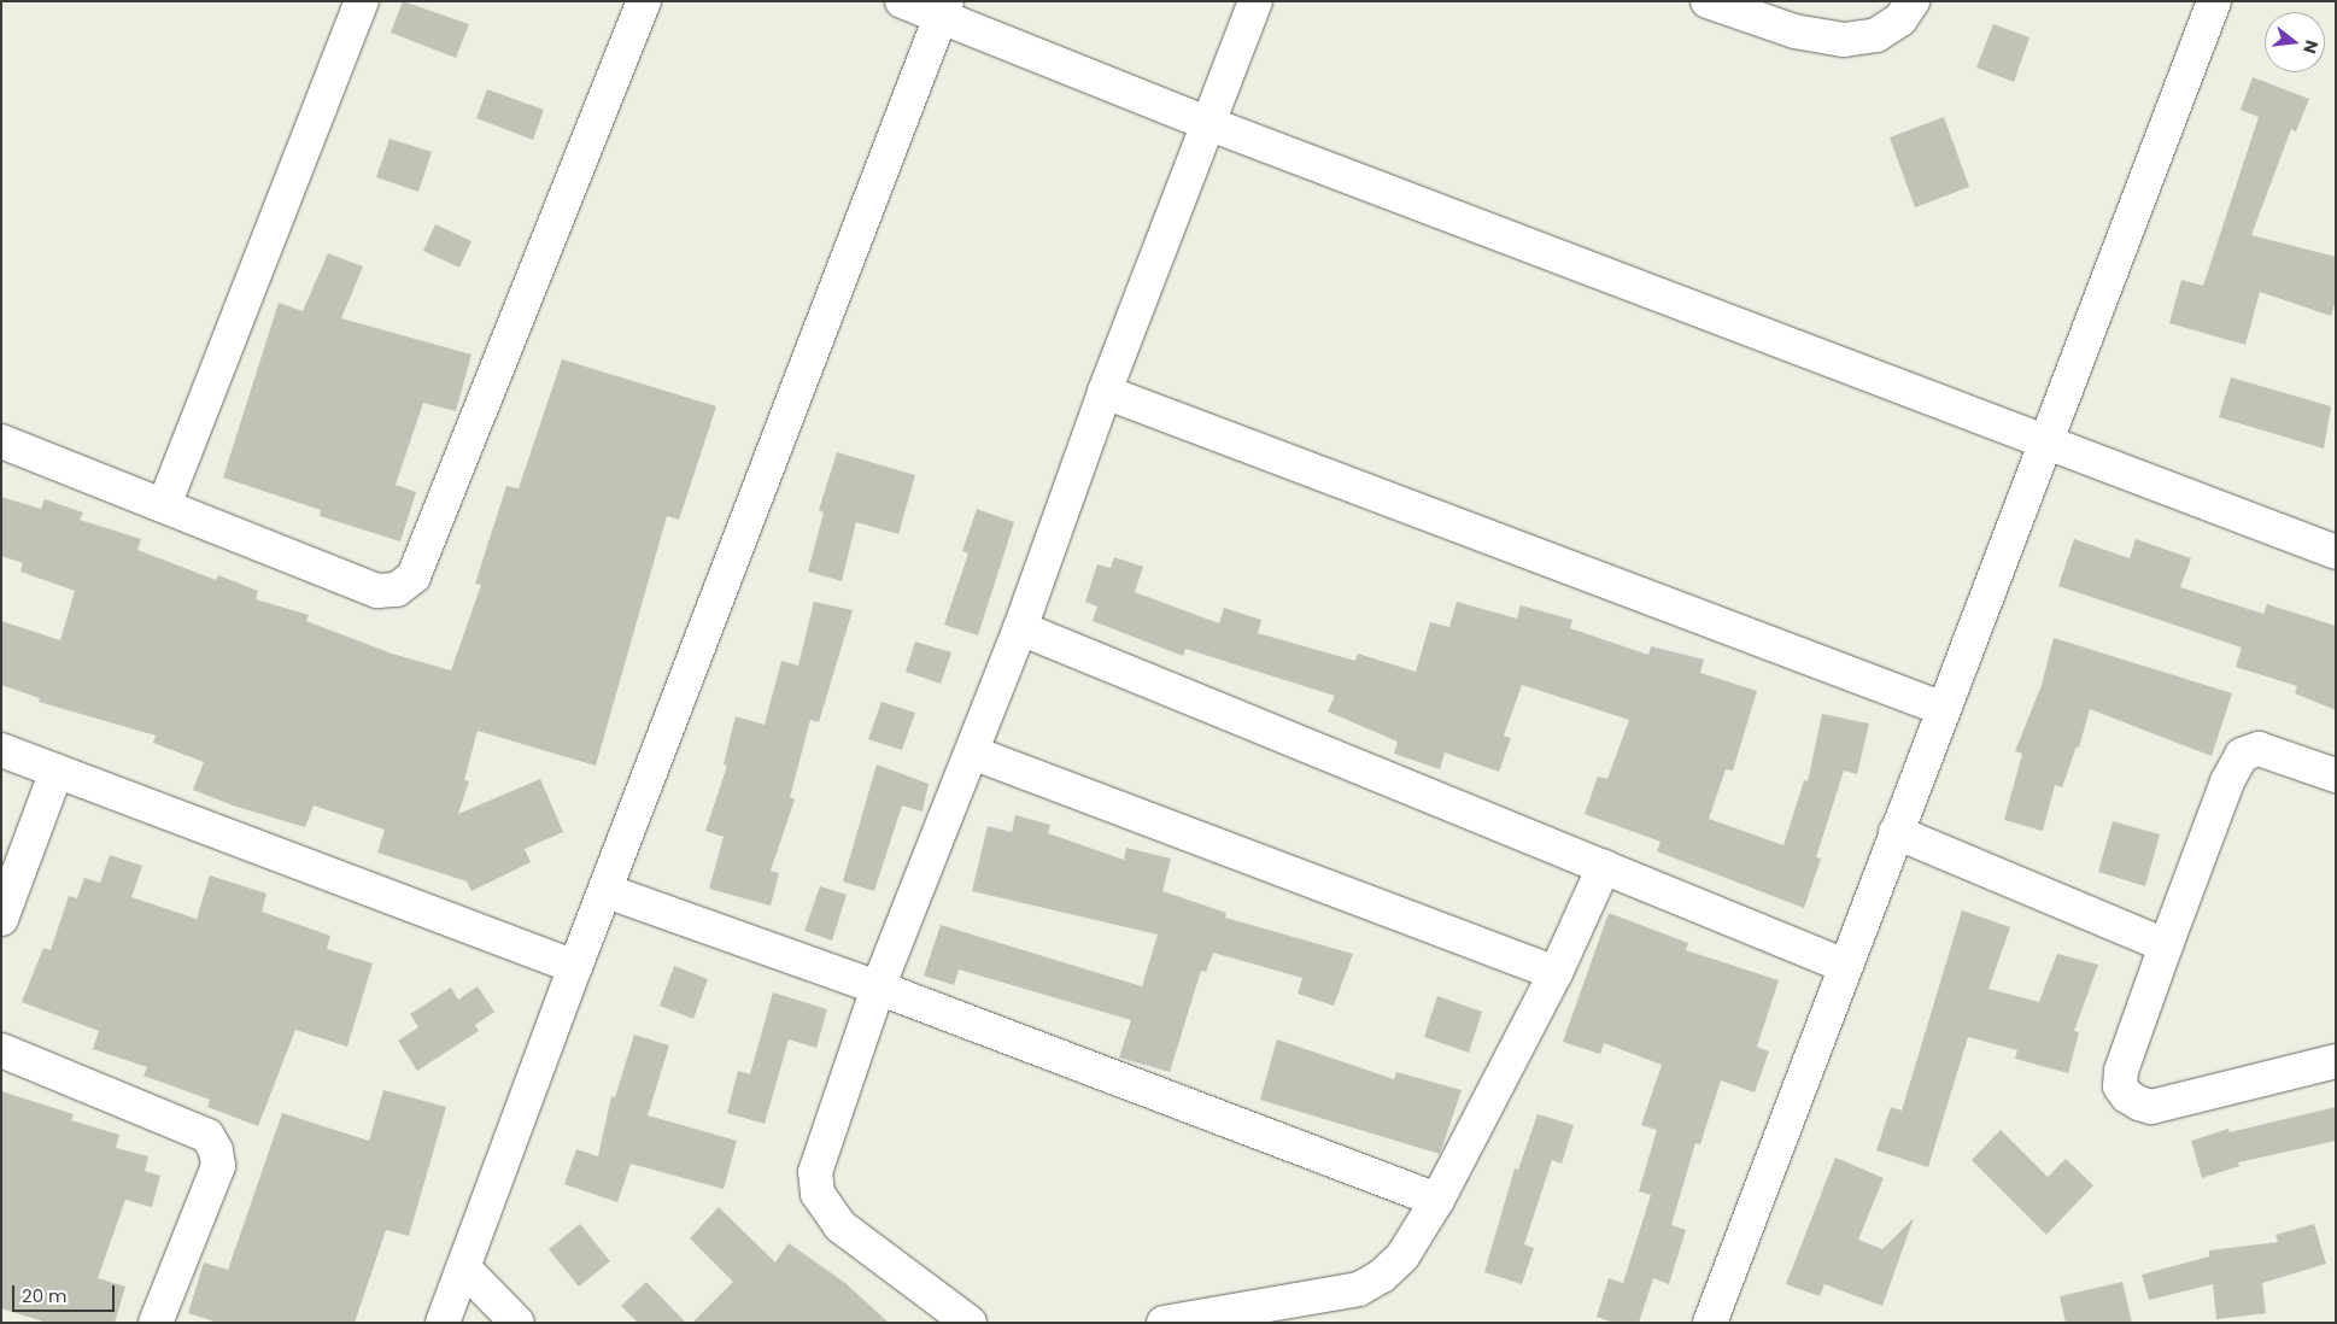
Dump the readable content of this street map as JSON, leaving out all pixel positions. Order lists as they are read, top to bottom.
{
  "scale_bar": "20 m",
  "north": "right"
}
